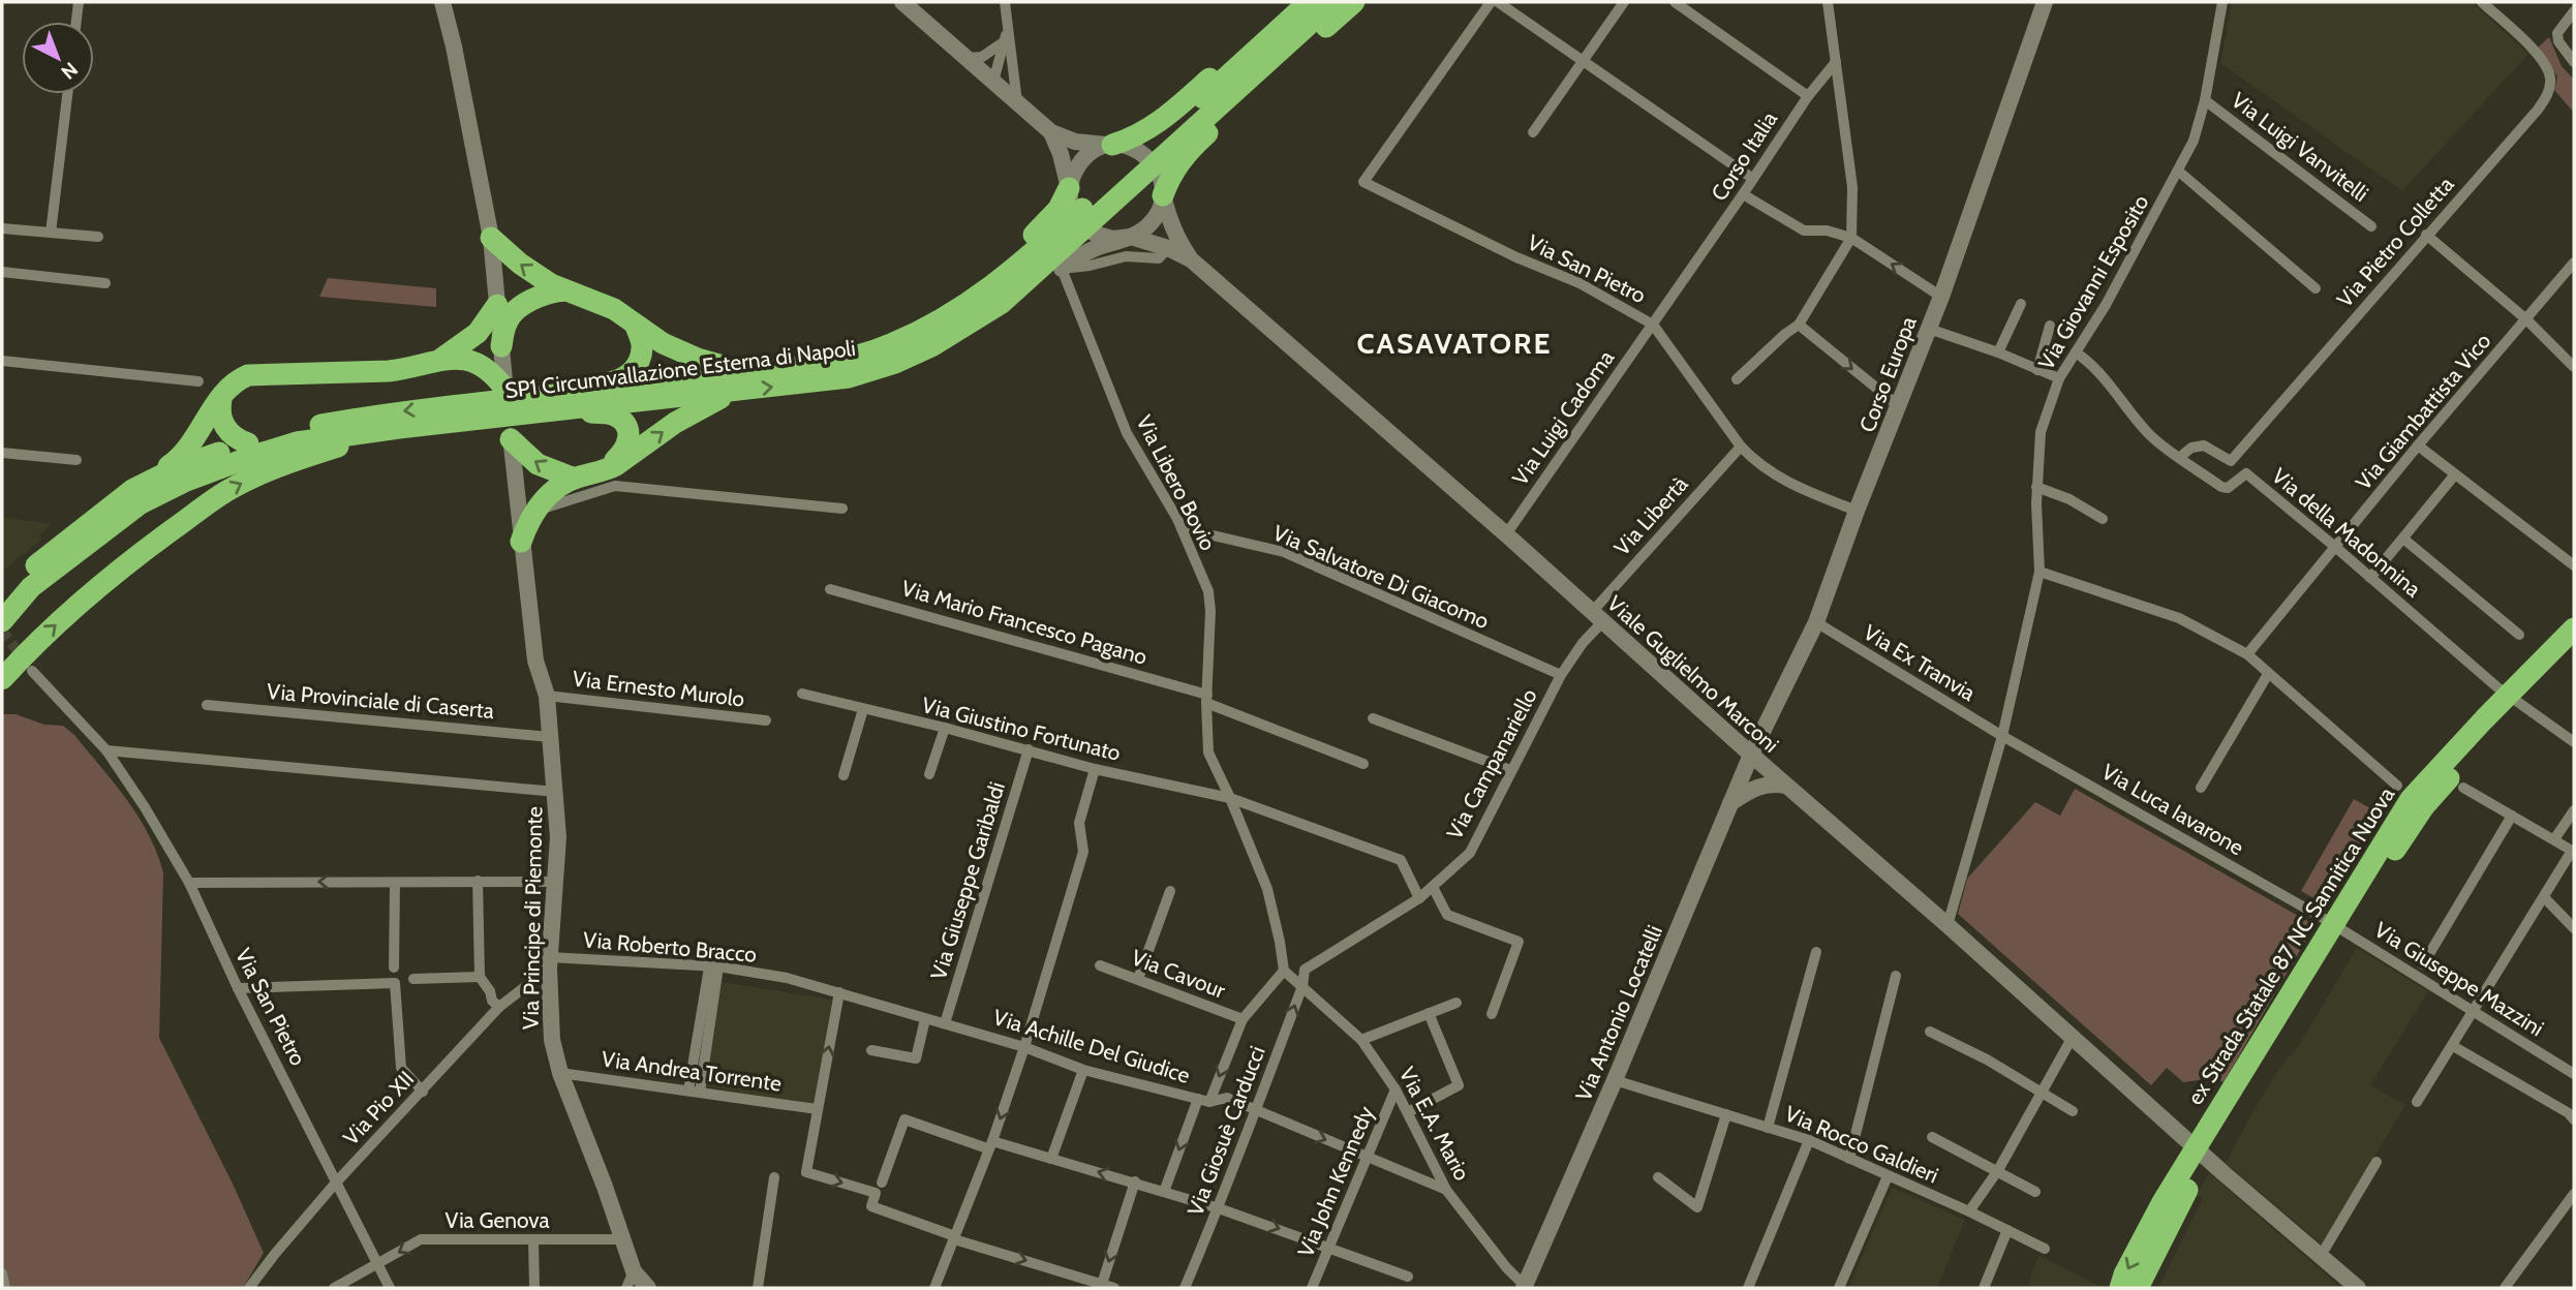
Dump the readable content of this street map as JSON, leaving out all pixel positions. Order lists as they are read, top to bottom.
{
  "streets": {
    "highway": ["SP1 Circumvallazione Esterna di Napoli", "ex Strada Statale 87 NC Sannitica Nuova"],
    "street": [
      "Via Luigi Vanvitelli",
      "Corso Italia",
      "Via Pietro Colletta",
      "Via San Pietro",
      "Via Giovanni Esposito",
      "Corso Europa",
      "Via Giambattista Vico",
      "Via Luigi Cadoma",
      "Via Libero Bovio",
      "Via Libertà",
      "Via della Madonnina",
      "Via Salvatore Di Giacomo",
      "Via Mario Francesco Pagano",
      "Via Ex Tranvia",
      "Viale Guglielmo Marconi",
      "Via Ernesto Murolo",
      "Via Provinciale di Caserta",
      "Via Giustino Fortunato",
      "Via Campanariello",
      "Via Luca Iavarone",
      "Via Giuseppe Garibaldi",
      "Via Principe di Piemonte",
      "Via Roberto Bracco",
      "Via Cavour",
      "Via Giuseppe Mazzini",
      "Via Antonio Locatelli",
      "Via Achille Del Giudice",
      "Via Andrea Torrente",
      "Via Pio XII",
      "Via E.A. Mario",
      "Via Giosuè Carducci",
      "Via Rocco Galdieri",
      "Via John Kennedy",
      "Via Genova"
    ]
  },
  "crossings": [
    ["Via Luigi Vanvitelli", "Via Giovanni Esposito"],
    ["Corso Italia", "Via San Pietro"],
    ["Corso Italia", "Via Luigi Cadoma"],
    ["Via San Pietro", "Corso Europa"],
    ["Via San Pietro", "Via Luigi Cadoma"],
    ["Via San Pietro", "Via Libertà"],
    ["Via San Pietro", "Via Pio XII"],
    ["Via San Pietro", "Via Genova"],
    ["Via Giovanni Esposito", "Via della Madonnina"],
    ["Via Giovanni Esposito", "Via Ex Tranvia"],
    ["Via Giovanni Esposito", "Viale Guglielmo Marconi"],
    ["Via Giovanni Esposito", "Via Luca Iavarone"],
    ["Corso Europa", "Via Ex Tranvia"],
    ["Corso Europa", "Viale Guglielmo Marconi"],
    ["Corso Europa", "Via Antonio Locatelli"],
    ["Via Giambattista Vico", "Via della Madonnina"],
    ["Via Luigi Cadoma", "Viale Guglielmo Marconi"],
    ["Via Libero Bovio", "Via Salvatore Di Giacomo"],
    ["Via Libero Bovio", "Via Mario Francesco Pagano"],
    ["Via Libero Bovio", "Via Giustino Fortunato"],
    ["Via Libertà", "Viale Guglielmo Marconi"],
    ["Via Libertà", "Via Campanariello"],
    ["Via Salvatore Di Giacomo", "Via Campanariello"],
    ["Via Ex Tranvia", "Via Luca Iavarone"],
    ["Viale Guglielmo Marconi", "Via Campanariello"],
    ["Viale Guglielmo Marconi", "Via Antonio Locatelli"],
    ["Via Ernesto Murolo", "Via Principe di Piemonte"],
    ["Via Provinciale di Caserta", "Via Principe di Piemonte"],
    ["Via Giustino Fortunato", "Via Campanariello"],
    ["Via Giustino Fortunato", "Via Giuseppe Garibaldi"],
    ["Via Campanariello", "Via E.A. Mario"],
    ["Via Campanariello", "Via Giosuè Carducci"],
    ["Via Luca Iavarone", "Via Giuseppe Mazzini"],
    ["Via Giuseppe Garibaldi", "Via Achille Del Giudice"],
    ["Via Principe di Piemonte", "Via Roberto Bracco"],
    ["Via Principe di Piemonte", "Via Andrea Torrente"],
    ["Via Principe di Piemonte", "Via Pio XII"],
    ["Via Principe di Piemonte", "Via Genova"],
    ["Via Roberto Bracco", "Via Achille Del Giudice"],
    ["Via Roberto Bracco", "Via Pio XII"],
    ["Via Antonio Locatelli", "Via E.A. Mario"],
    ["Via Antonio Locatelli", "Via Rocco Galdieri"],
    ["Via Achille Del Giudice", "Via E.A. Mario"],
    ["Via Achille Del Giudice", "Via Giosuè Carducci"],
    ["Via Achille Del Giudice", "Via John Kennedy"],
    ["Via E.A. Mario", "Via Giosuè Carducci"],
    ["Via E.A. Mario", "Via John Kennedy"]
  ],
  "one_way": ["Via Genova"],
  "districts": ["CASAVATORE"],
  "north": "bottom right"
}
